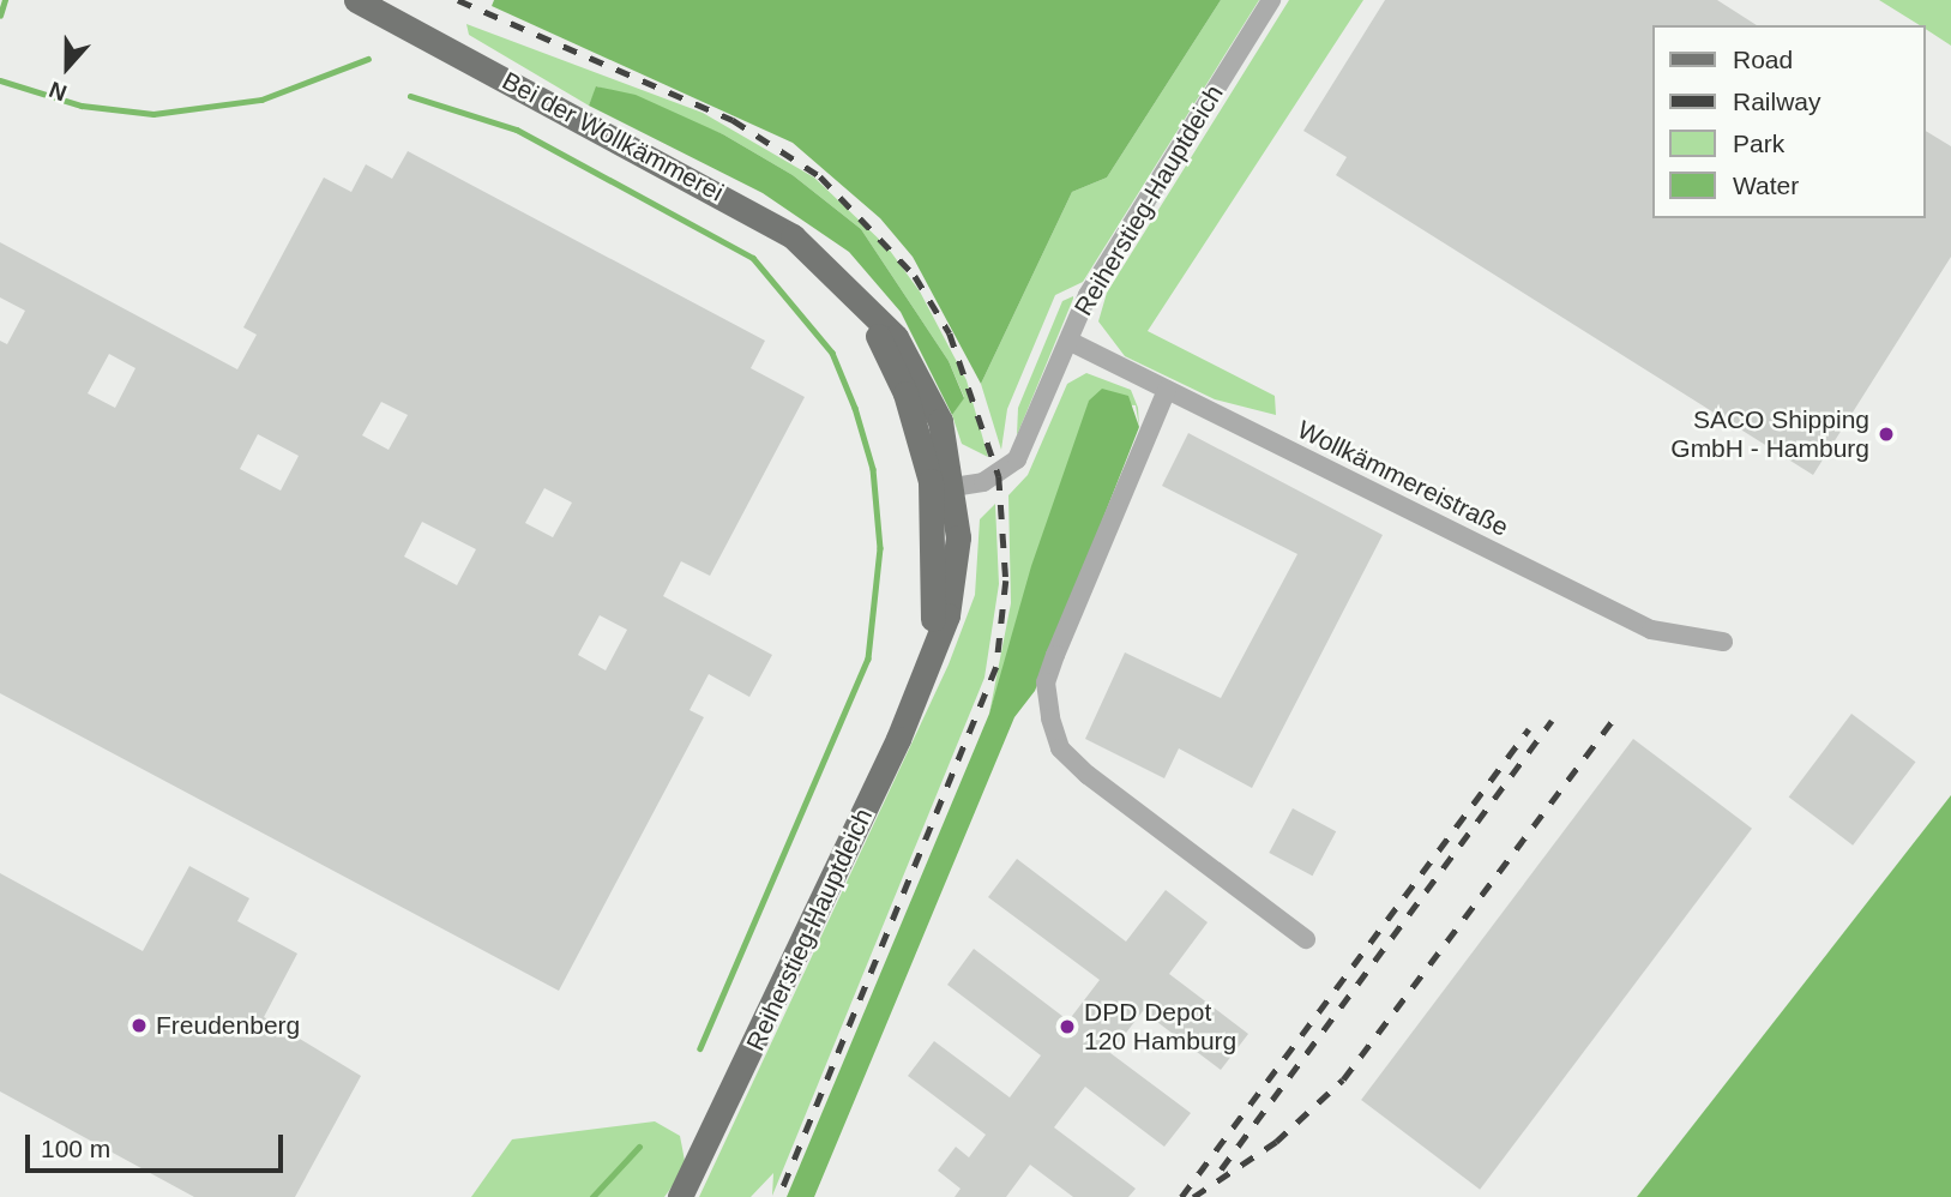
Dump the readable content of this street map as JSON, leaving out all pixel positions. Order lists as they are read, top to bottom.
{
  "streets": {
    "main road": ["Bei der Wollkämmerei", "Reiherstieg-Hauptdeich"],
    "street": ["Wollkämmereistraße"]
  },
  "crossings": [
    ["Bei der Wollkämmerei", "Reiherstieg-Hauptdeich"],
    ["Reiherstieg-Hauptdeich", "Wollkämmereistraße"]
  ],
  "places": ["SACO Shipping GmbH - Hamburg", "Freudenberg", "DPD Depot 120 Hamburg"],
  "legend": [
    "Road",
    "Railway",
    "Park",
    "Water"
  ],
  "scale_bar": "100 m",
  "north": "bottom"
}
